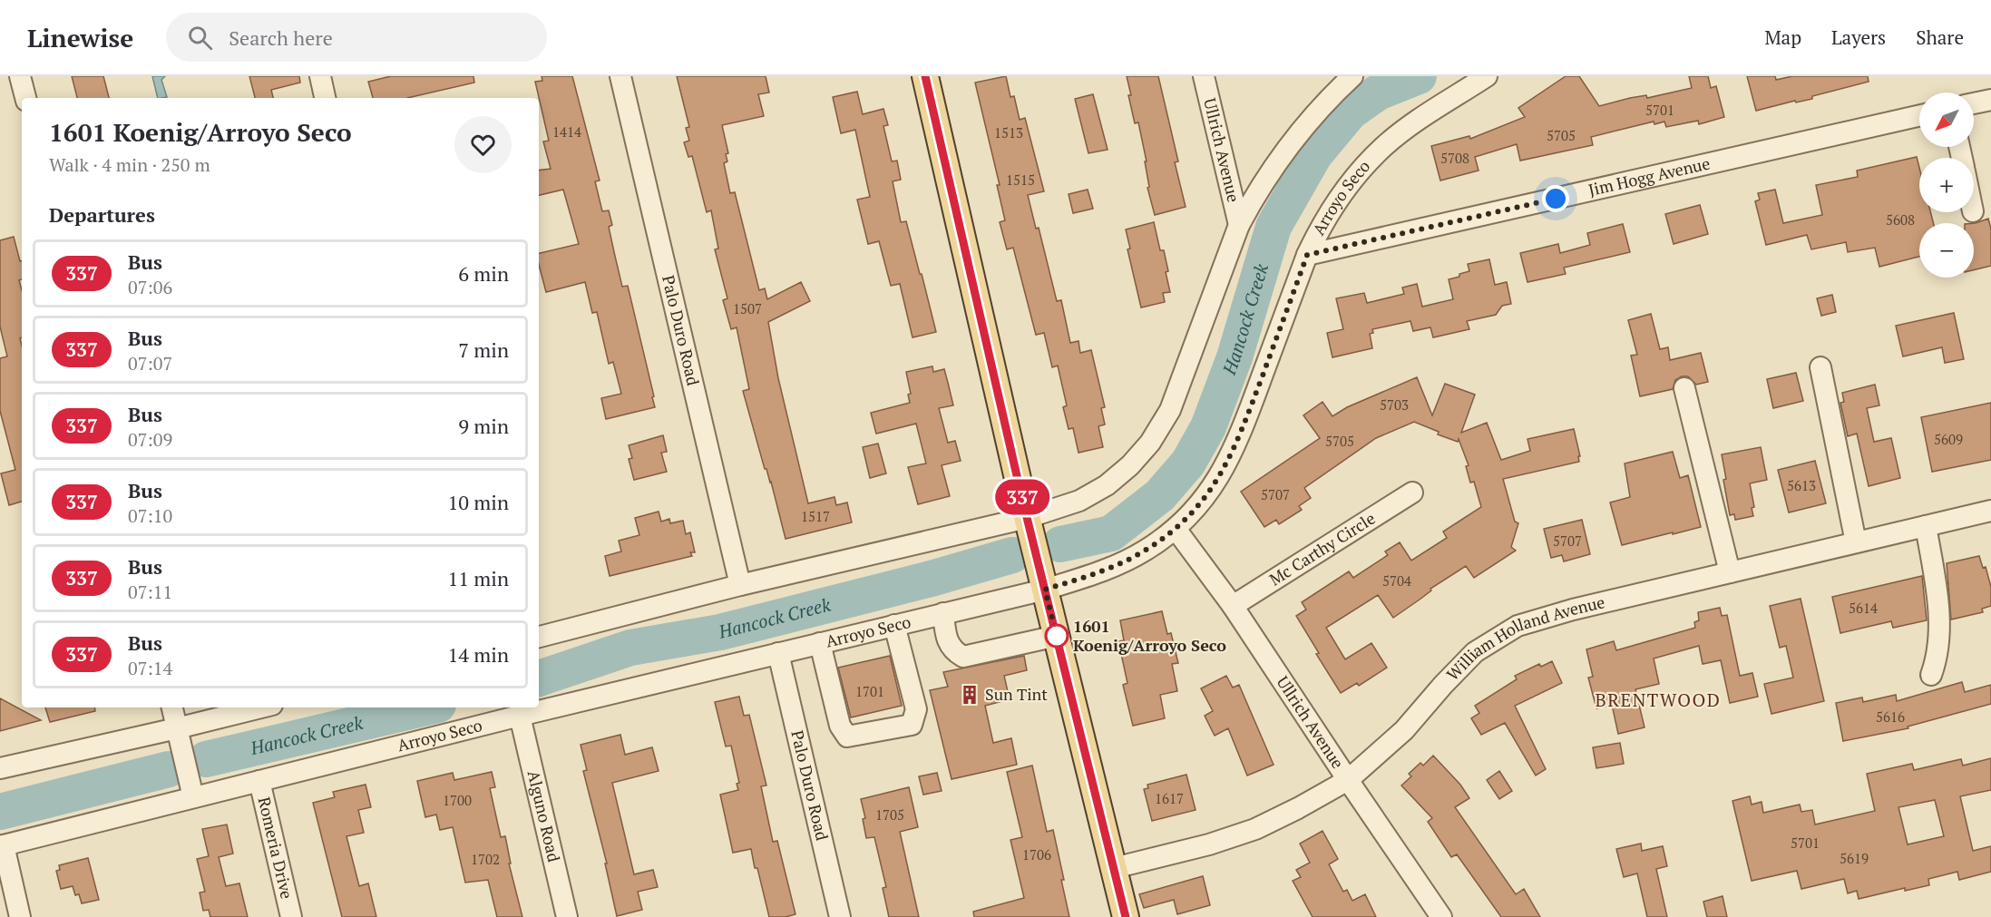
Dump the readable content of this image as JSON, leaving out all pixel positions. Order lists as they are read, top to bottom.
{
  "streets": {
    "street": [
      "Ullrich Avenue",
      "Jim Hogg Avenue",
      "Arroyo Seco",
      "Palo Duro Road",
      "Mc Carthy Circle",
      "William Holland Avenue",
      "Alguno Road",
      "Romeria Drive"
    ]
  },
  "crossings": [
    ["Ullrich Avenue", "Arroyo Seco"],
    ["Ullrich Avenue", "Mc Carthy Circle"],
    ["Ullrich Avenue", "William Holland Avenue"],
    ["Jim Hogg Avenue", "Arroyo Seco"],
    ["Arroyo Seco", "Palo Duro Road"],
    ["Arroyo Seco", "Alguno Road"],
    ["Arroyo Seco", "Romeria Drive"]
  ],
  "districts": ["BRENTWOOD"],
  "water": ["Hancock Creek"],
  "places": {
    "other": ["1601 Koenig/Arroyo Seco"],
    "building": ["Sun Tint"]
  },
  "lines": ["bus line 337"],
  "house_numbers": [
    "5701",
    "1414",
    "1513",
    "5705",
    "5708",
    "1515",
    "5608",
    "1507",
    "5703",
    "5609",
    "5705",
    "5613",
    "5707",
    "1517",
    "5707",
    "5704",
    "5614",
    "1701",
    "5616",
    "1617",
    "1700",
    "1705",
    "5701",
    "1706",
    "5619",
    "1702"
  ],
  "north": "bottom left",
  "page": {
    "header": "Linewise",
    "search": "Search here",
    "nav": ["Map", "Layers", "Share"],
    "on_map": "337",
    "map_buttons": ["+", "−"],
    "heading": [
      ["1601 Koenig/Arroyo Seco", "Walk · 4 min · 250 m"],
      "Departures"
    ],
    "list": [
      {
        "mark": "337",
        "name": "Bus",
        "note": "07:06",
        "value": "6 min"
      },
      {
        "mark": "337",
        "name": "Bus",
        "note": "07:07",
        "value": "7 min"
      },
      {
        "mark": "337",
        "name": "Bus",
        "note": "07:09",
        "value": "9 min"
      },
      {
        "mark": "337",
        "name": "Bus",
        "note": "07:10",
        "value": "10 min"
      },
      {
        "mark": "337",
        "name": "Bus",
        "note": "07:11",
        "value": "11 min"
      },
      {
        "mark": "337",
        "name": "Bus",
        "note": "07:14",
        "value": "14 min"
      }
    ]
  }
}
